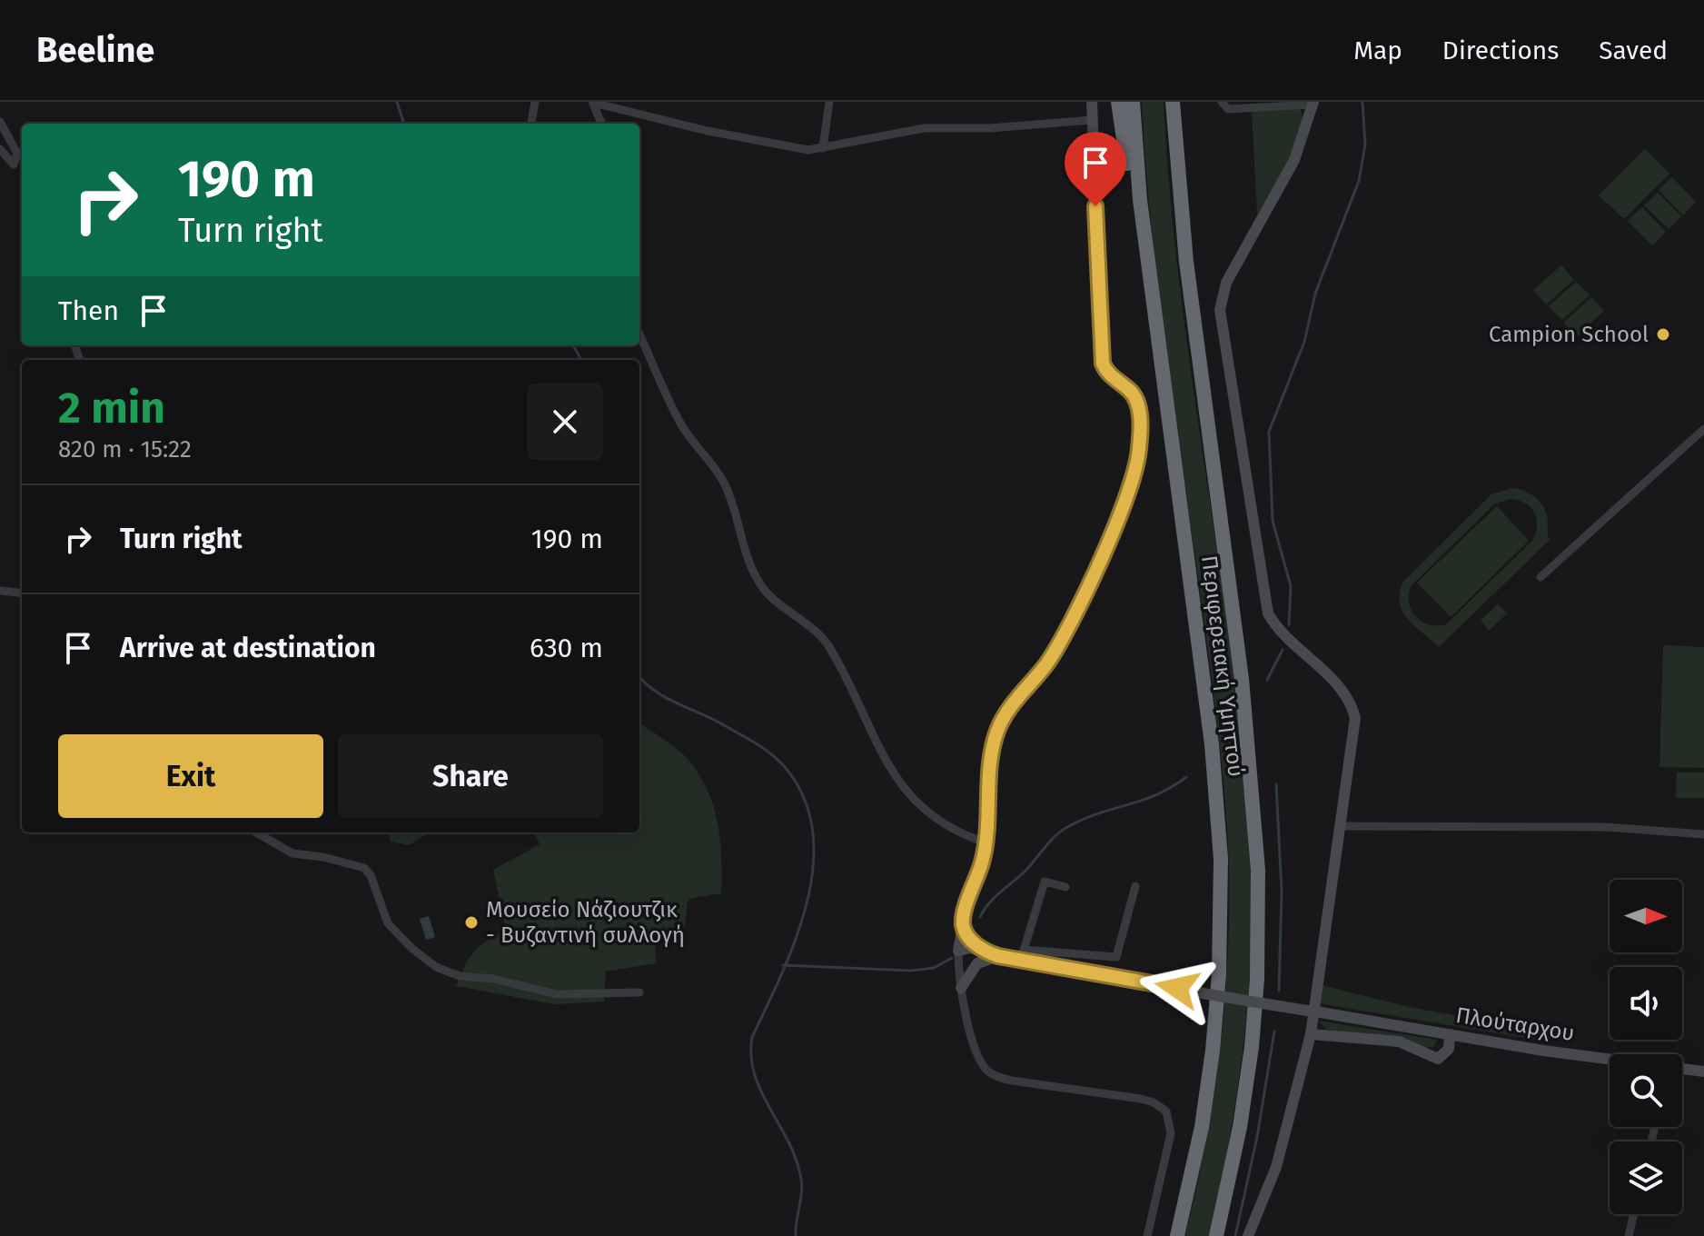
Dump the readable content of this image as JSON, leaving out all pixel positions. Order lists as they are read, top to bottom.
{
  "streets": {
    "highway": ["Περιφερειακή Υμηττού"],
    "street": ["Πλούταρχου"]
  },
  "places": ["Campion School", "Μουσείο Νάζιουτζικ - Βυζαντινή συλλογή"],
  "north": "right",
  "page": {
    "header": "Beeline",
    "nav": ["Map", "Directions", "Saved"],
    "turn": ["190 m", "Turn right"],
    "then": "Then",
    "heading": ["2 min", "820 m · 15:22"],
    "list": [
      {
        "name": "Turn right",
        "value": "190 m"
      },
      {
        "name": "Arrive at destination",
        "value": "630 m"
      }
    ],
    "buttons": ["Exit", "Share"]
  }
}
